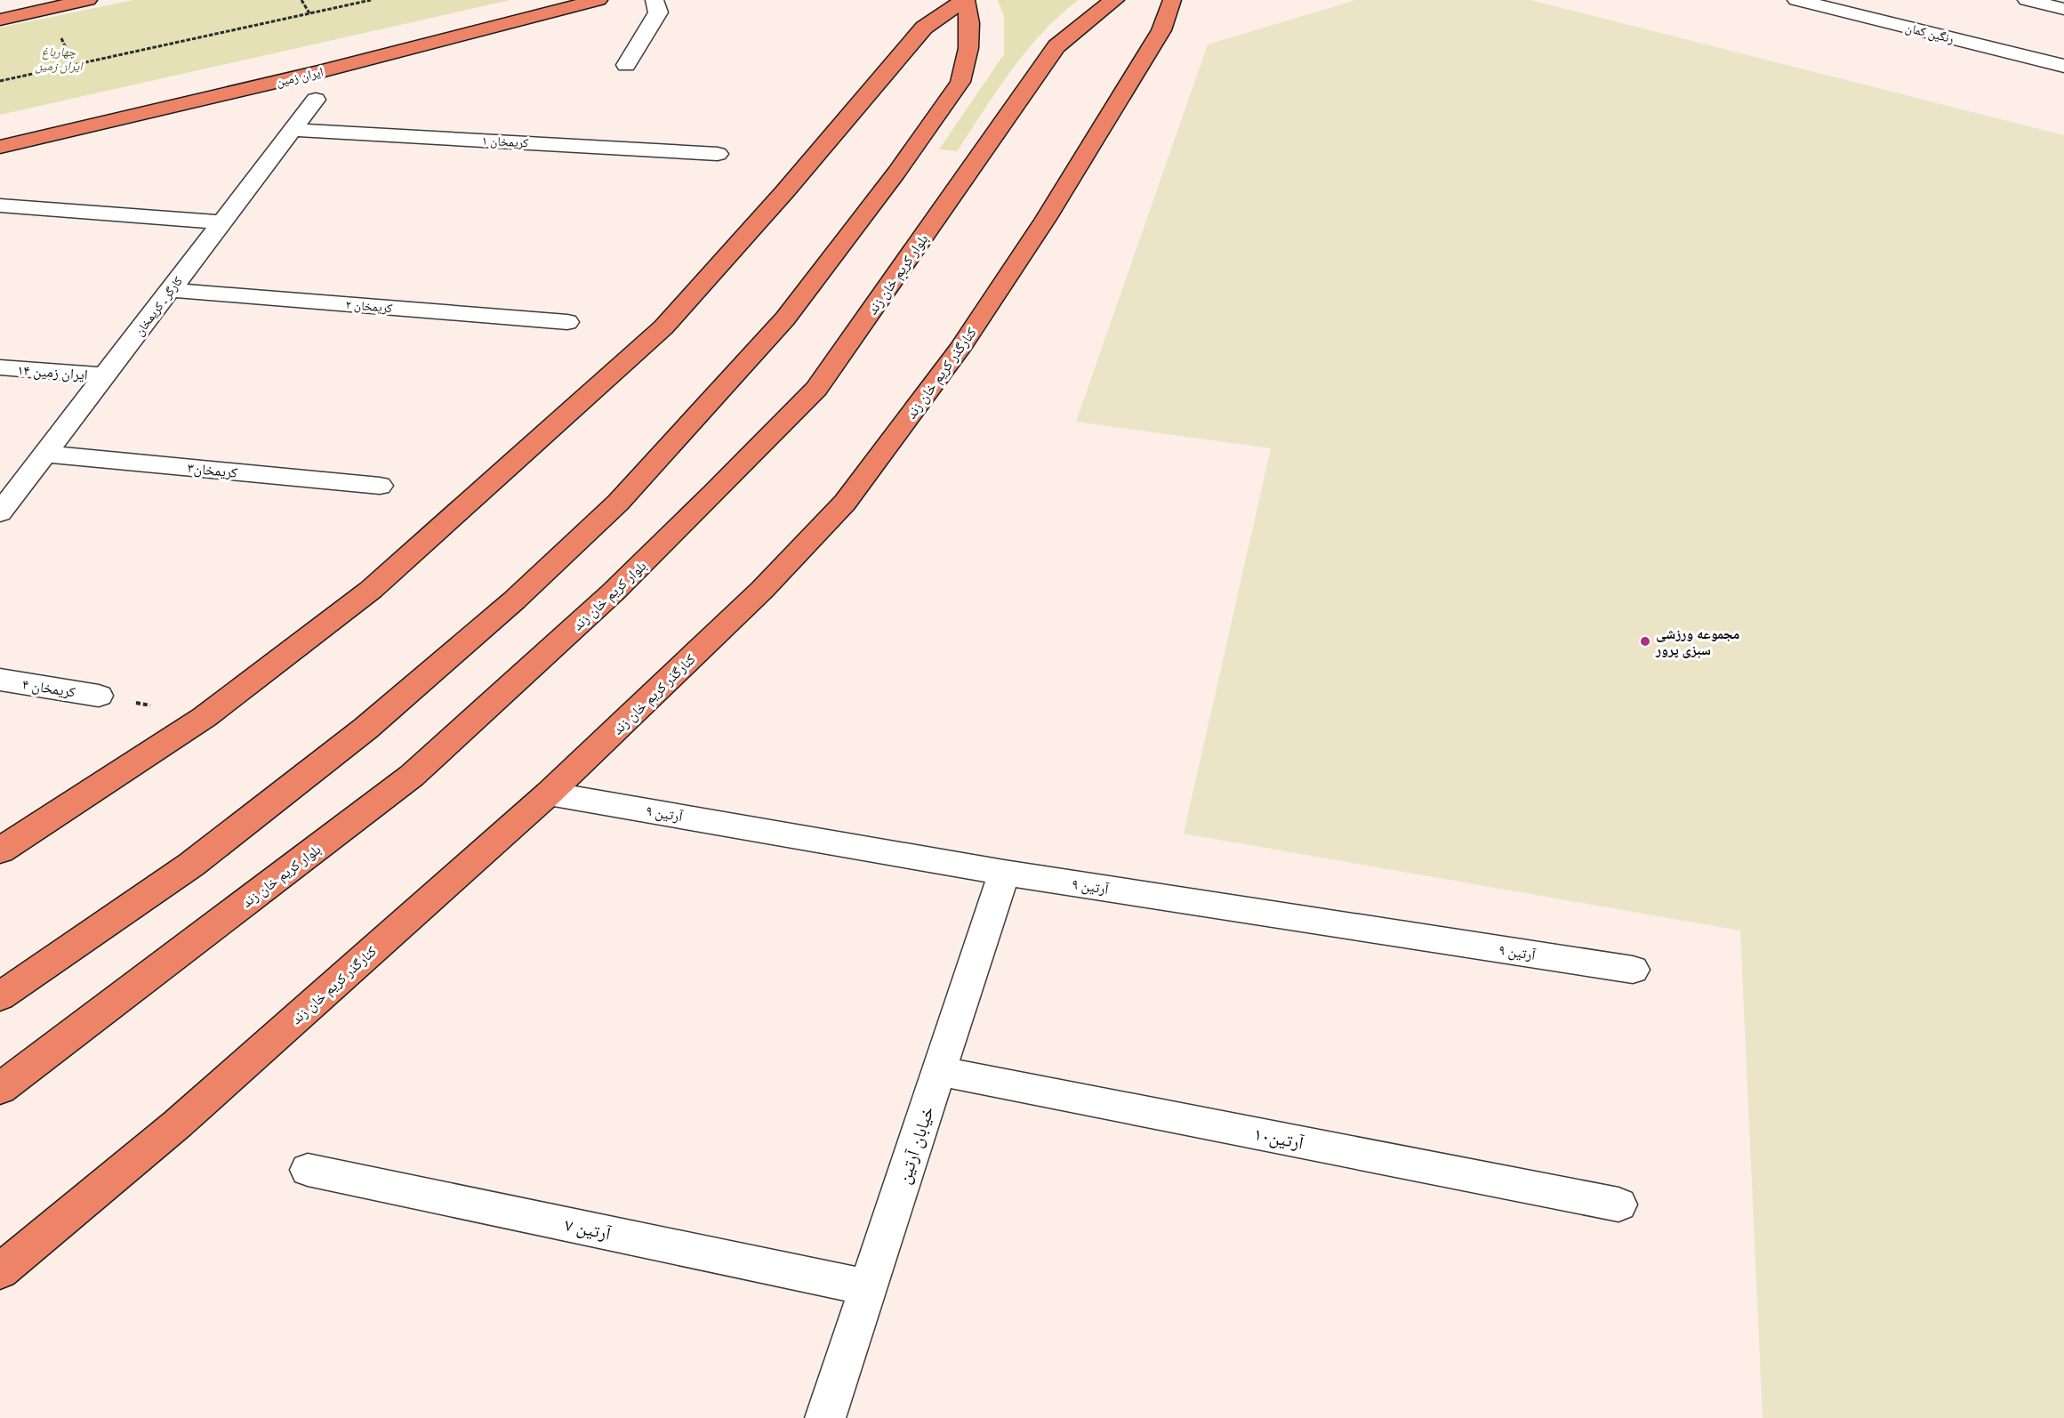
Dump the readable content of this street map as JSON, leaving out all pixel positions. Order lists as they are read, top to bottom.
{
  "streets": {
    "main road": ["ایران زمین", "بلوار کریم خان زند", "کنارگذر کریم خان زند"],
    "street": [
      "رنگین کمان",
      "کریمخان ۱",
      "کارگر ـ کریمخان",
      "کریمخان ۲",
      "ایران زمین ۱۴",
      "کریمخان۳",
      "کریمخان ۴",
      "آرتین ۹",
      "آرتین۱۰",
      "خیابان آرتین",
      "آرتین ۷"
    ]
  },
  "crossings": [
    ["کریمخان ۱", "کارگر ـ کریمخان"],
    ["کارگر ـ کریمخان", "کریمخان ۲"],
    ["کارگر ـ کریمخان", "ایران زمین ۱۴"],
    ["کارگر ـ کریمخان", "کریمخان۳"],
    ["کنارگذر کریم خان زند", "آرتین ۹"],
    ["آرتین ۹", "خیابان آرتین"],
    ["آرتین۱۰", "خیابان آرتین"],
    ["خیابان آرتین", "آرتین ۷"]
  ],
  "parks": ["چهارباغ ایران زمین"],
  "places": ["مجموعه ورزشی سبزی پرور"]
}
